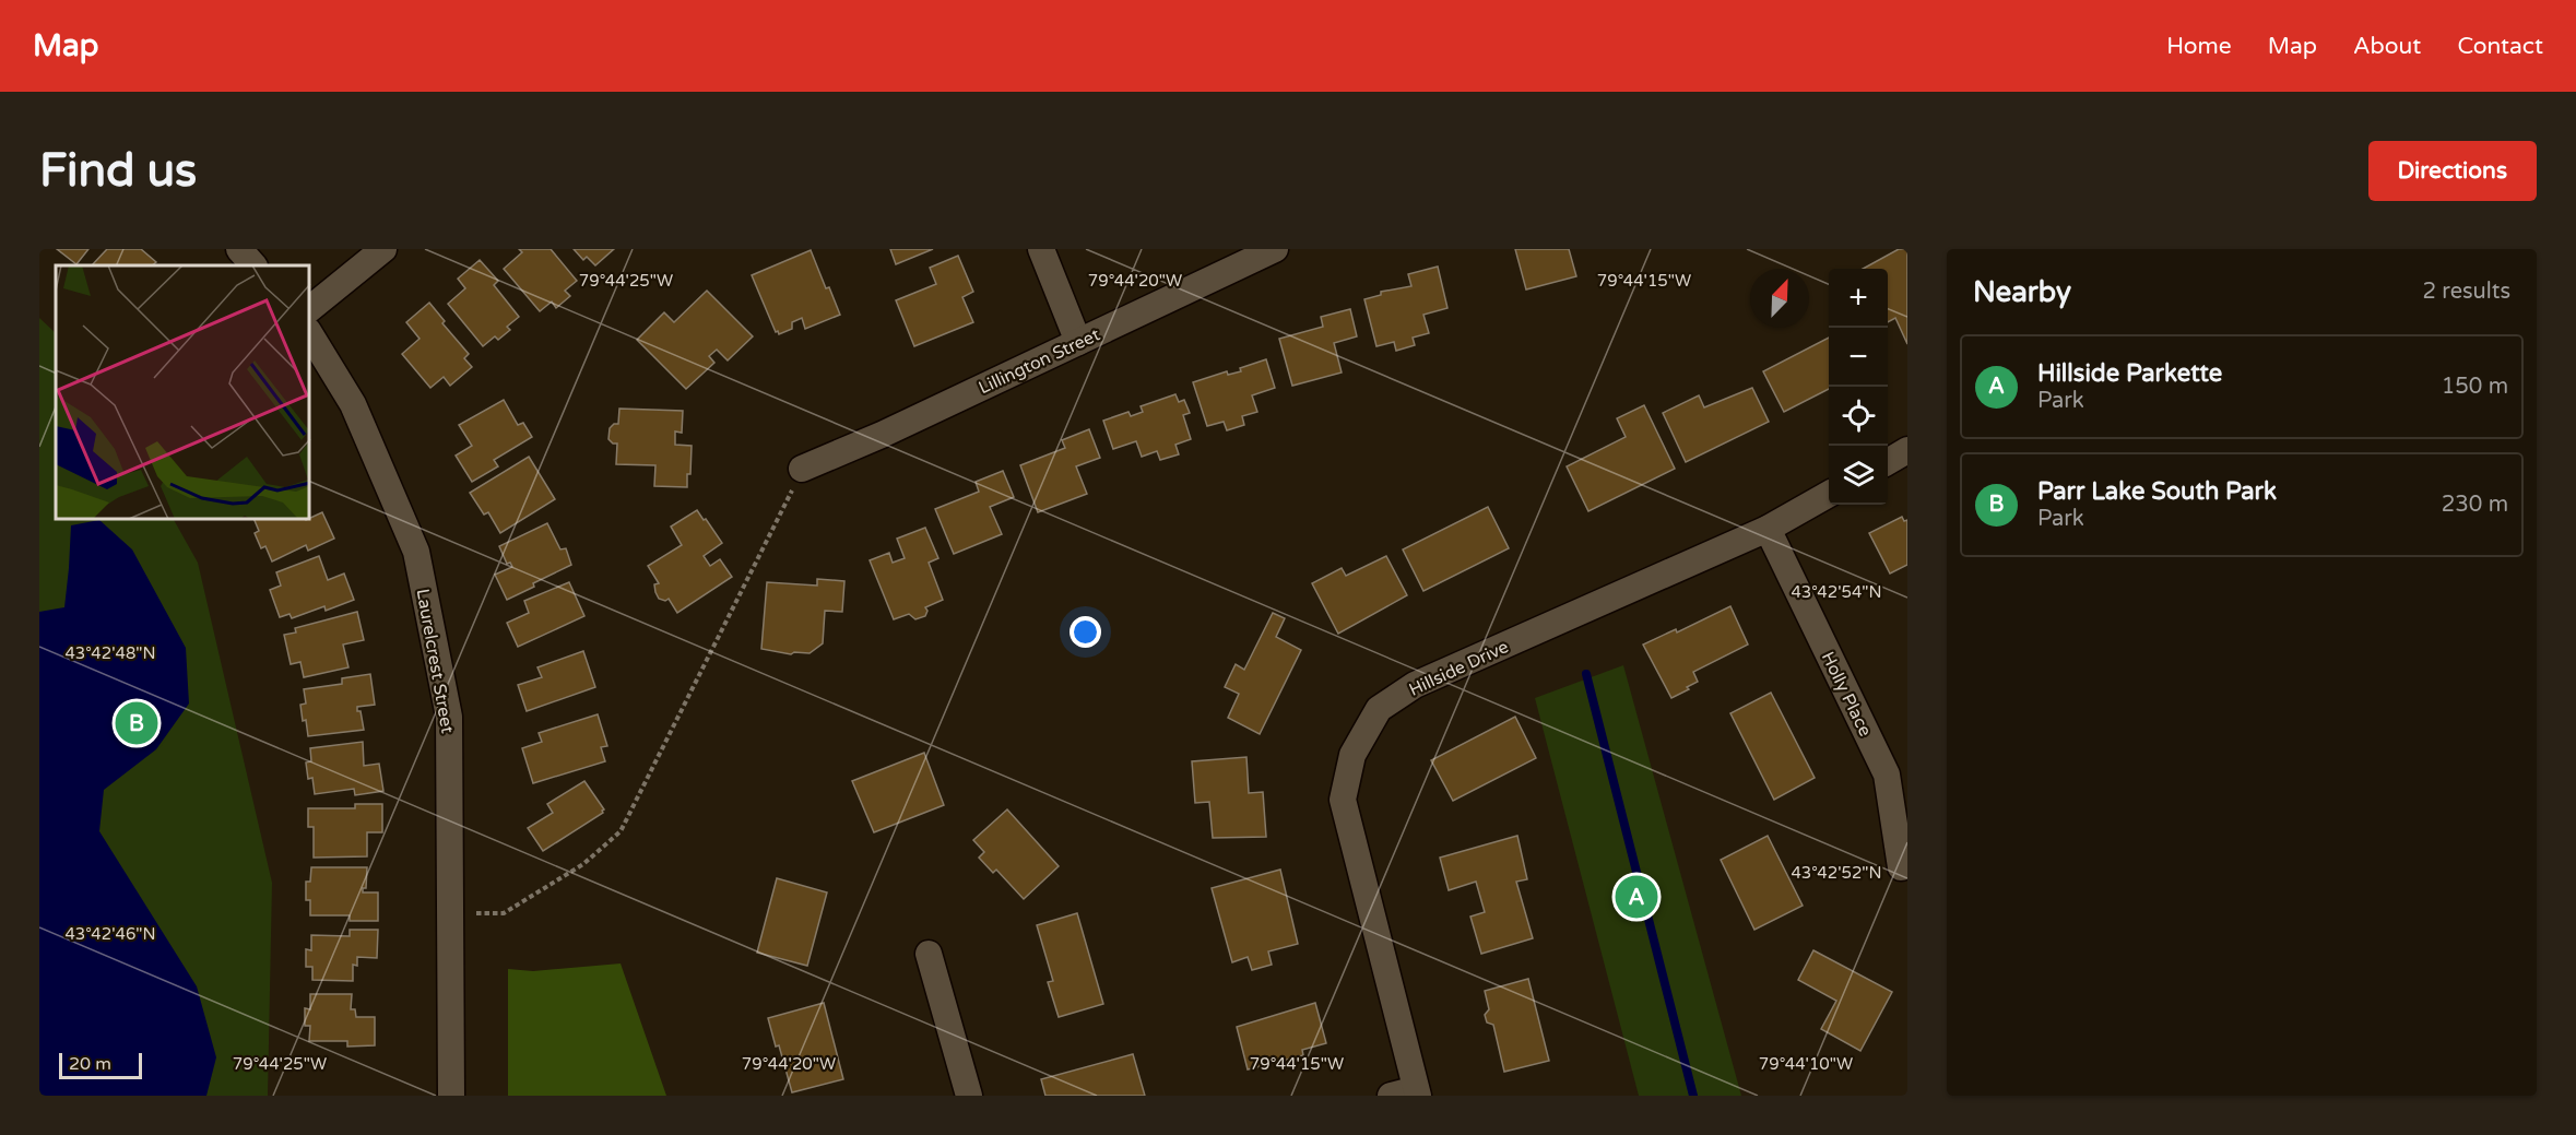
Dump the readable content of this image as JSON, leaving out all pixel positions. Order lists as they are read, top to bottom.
{
  "streets": {
    "street": [
      "Lillington Street",
      "Laurelcrest Street",
      "Hillside Drive",
      "Holly Place"
    ]
  },
  "crossings": [
    ["Hillside Drive", "Holly Place"]
  ],
  "scale_bar": "20 m",
  "north": "top right",
  "page": {
    "header": "Map",
    "nav": [
      "Home",
      "Map",
      "About",
      "Contact"
    ],
    "buttons": "Directions",
    "title": "Find us",
    "heading": ["Nearby", "2 results"],
    "map_buttons": ["+", "−"],
    "list": [
      {
        "mark": "A",
        "name": "Hillside Parkette",
        "note": "Park",
        "value": "150 m"
      },
      {
        "mark": "B",
        "name": "Parr Lake South Park",
        "note": "Park",
        "value": "230 m"
      }
    ],
    "pins": ["B", "A"],
    "scale": "20 m"
  },
  "coordinates": [
    "79°44'25\"W",
    "79°44'20\"W",
    "79°44'15\"W",
    "43°42'54\"N",
    "43°42'48\"N",
    "43°42'52\"N",
    "43°42'46\"N",
    "79°44'10\"W"
  ]
}
